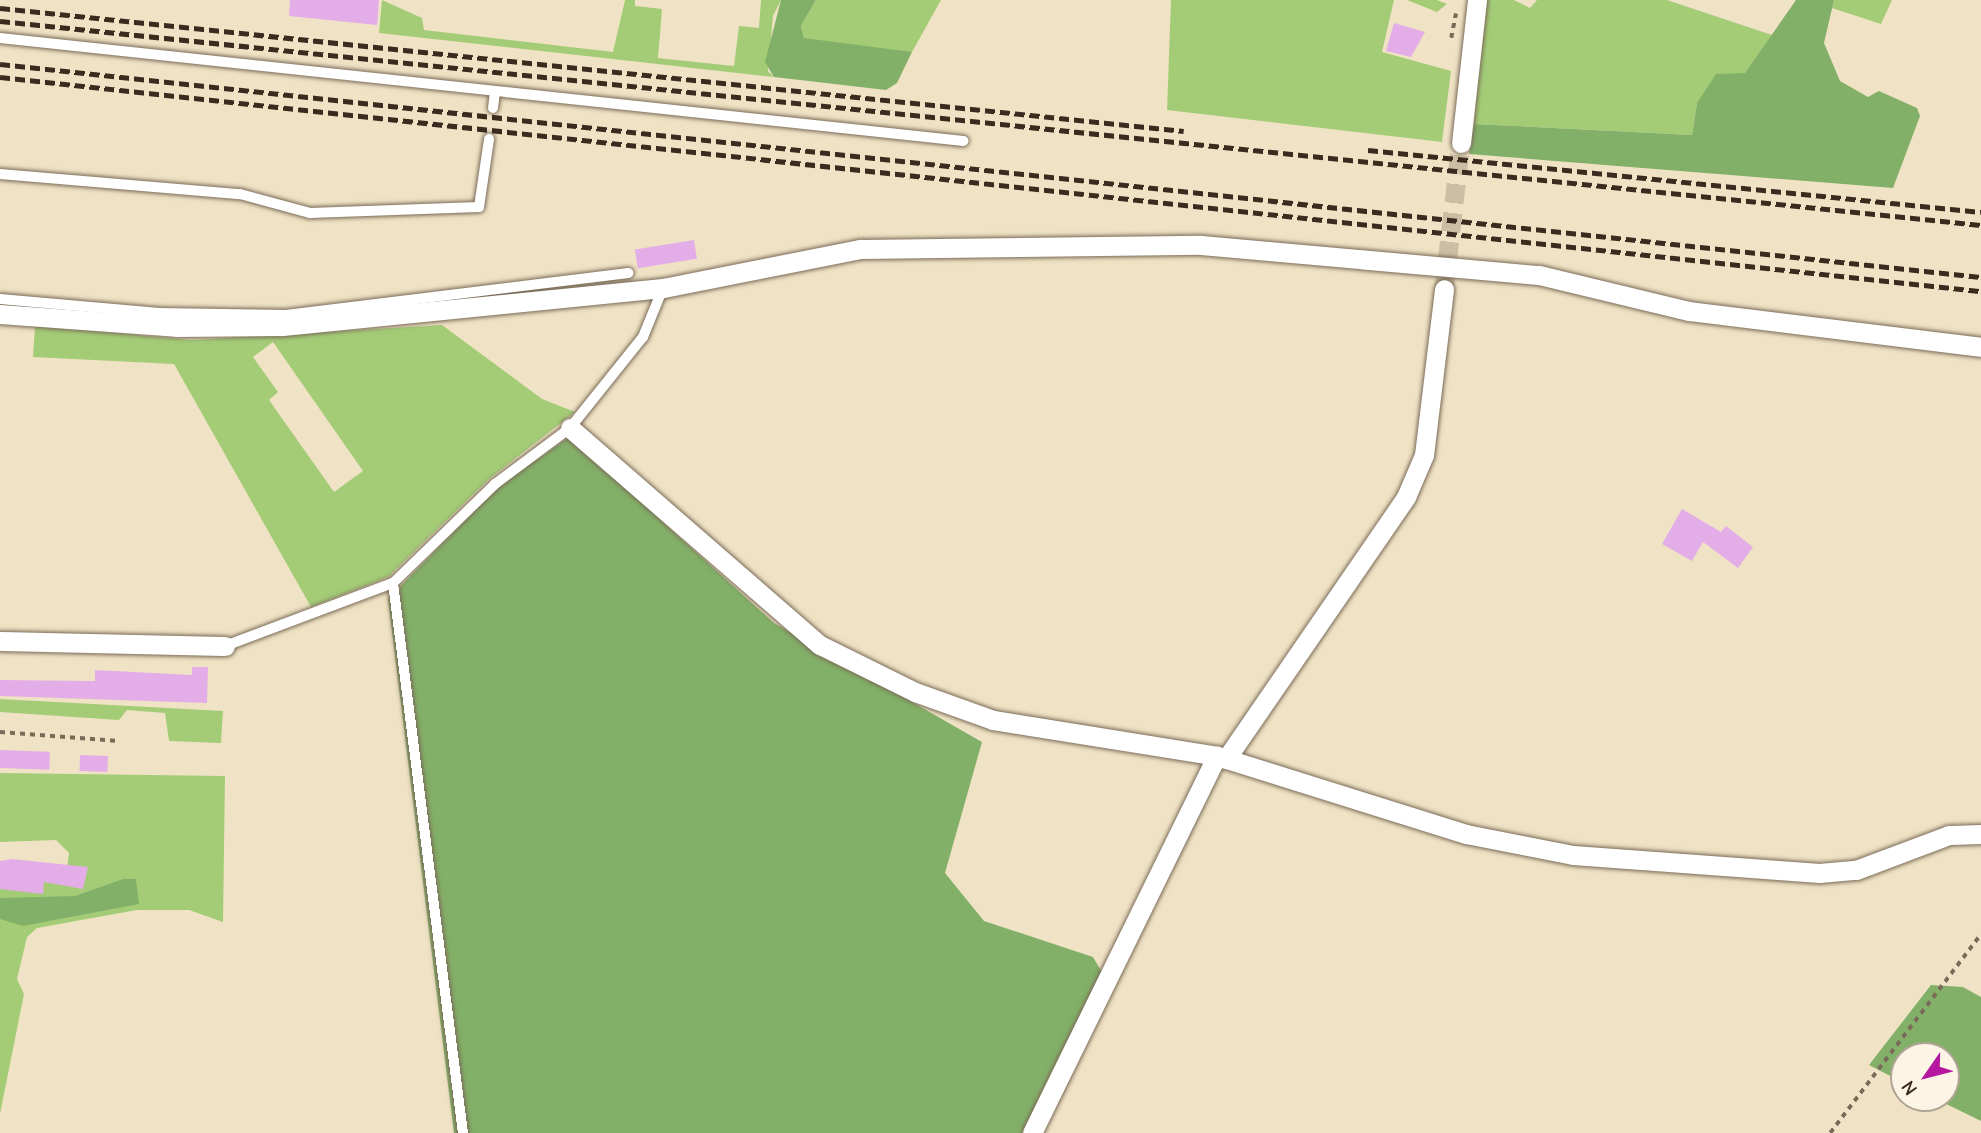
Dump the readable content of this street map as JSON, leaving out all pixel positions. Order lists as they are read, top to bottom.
{
  "north": "bottom left"
}
